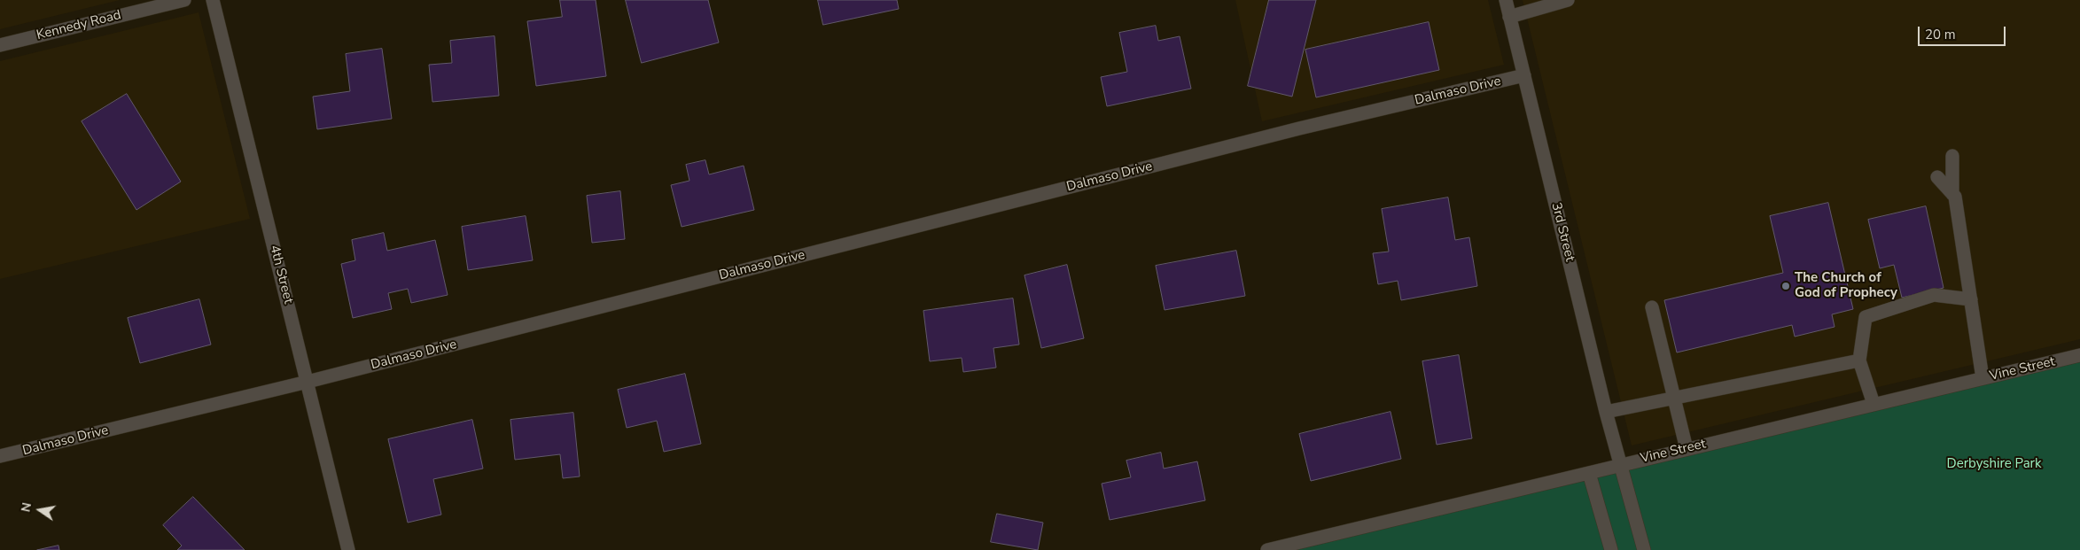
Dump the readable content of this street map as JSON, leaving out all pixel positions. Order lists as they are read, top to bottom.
{
  "streets": {
    "street": [
      "Kennedy Road",
      "Dalmaso Drive",
      "3rd Street",
      "4th Street",
      "Vine Street"
    ]
  },
  "crossings": [
    ["Dalmaso Drive", "3rd Street"],
    ["Dalmaso Drive", "4th Street"],
    ["3rd Street", "Vine Street"]
  ],
  "parks": ["Derbyshire Park"],
  "places": ["The Church of God of Prophecy"],
  "scale_bar": "20 m",
  "north": "left"
}
